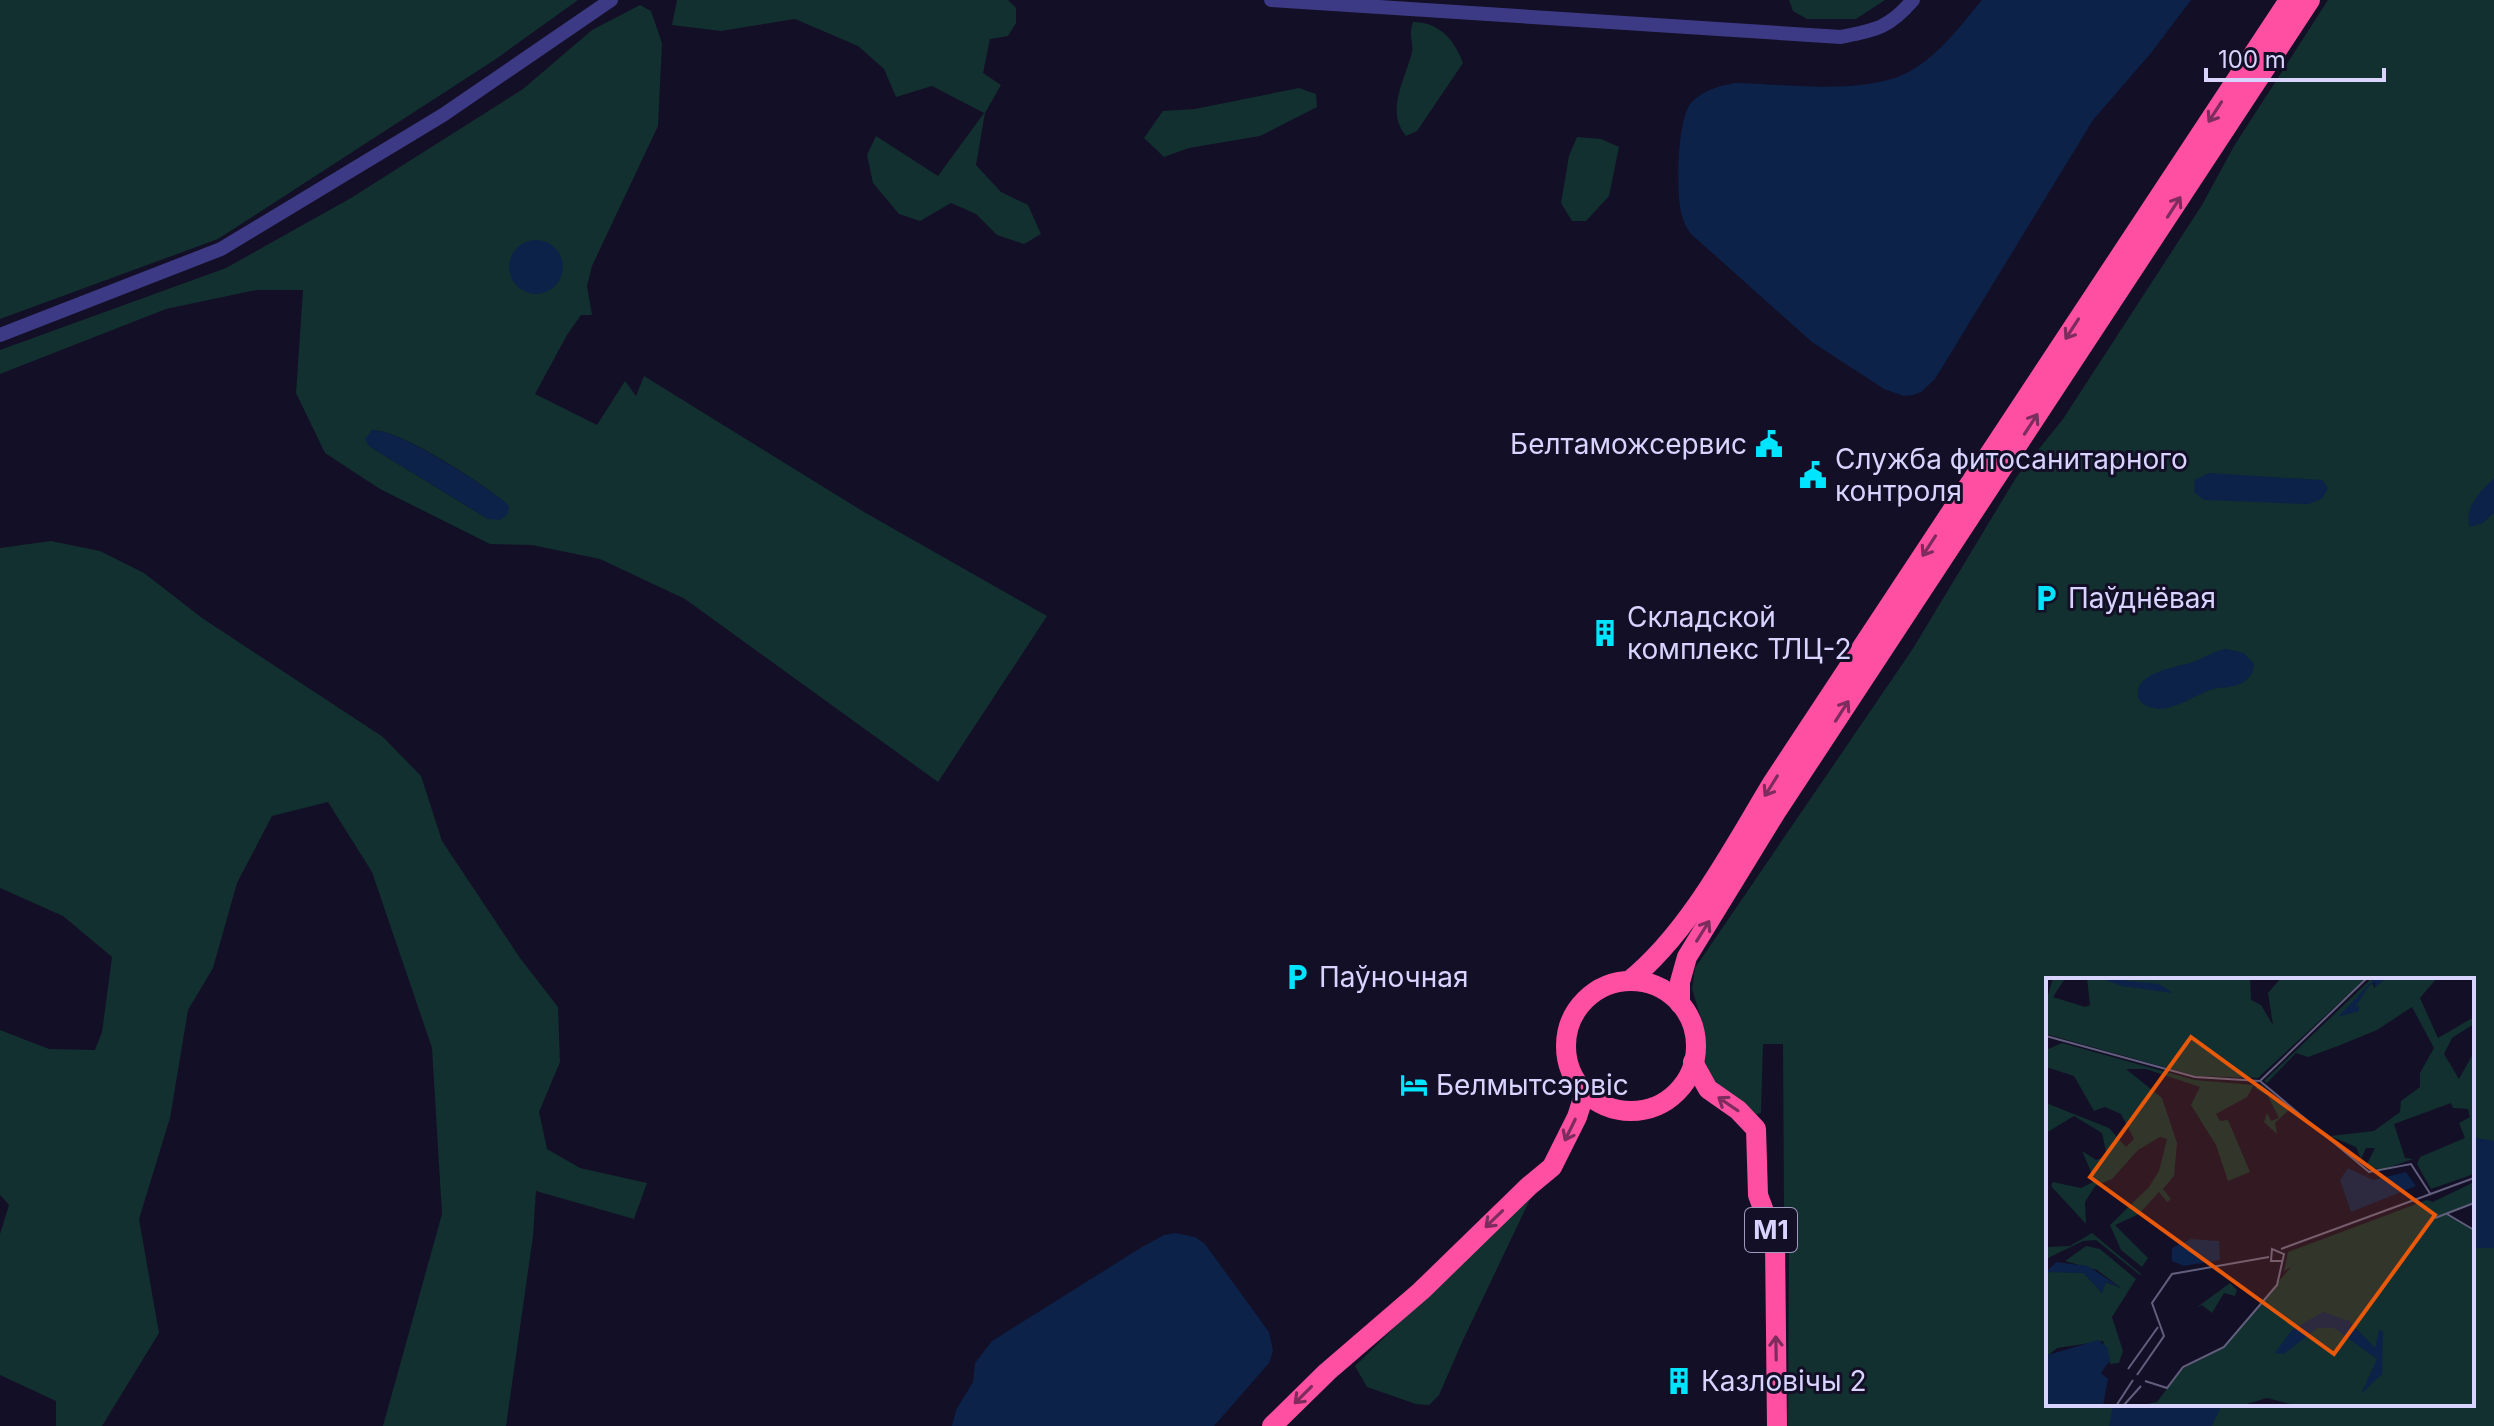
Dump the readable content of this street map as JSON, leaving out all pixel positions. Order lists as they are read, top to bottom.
{
  "streets": {
    "highway": ["М1"]
  },
  "places": {
    "public building": ["Белтаможсервис", "Служба фитосанитарного контроля"],
    "parking": ["Паўднёвая", "Паўночная"],
    "building": ["Складской комплекс ТЛЦ-2", "Казловічы 2"],
    "hotel": ["Белмытсэрвіс"]
  },
  "scale_bar": "100 m"
}
